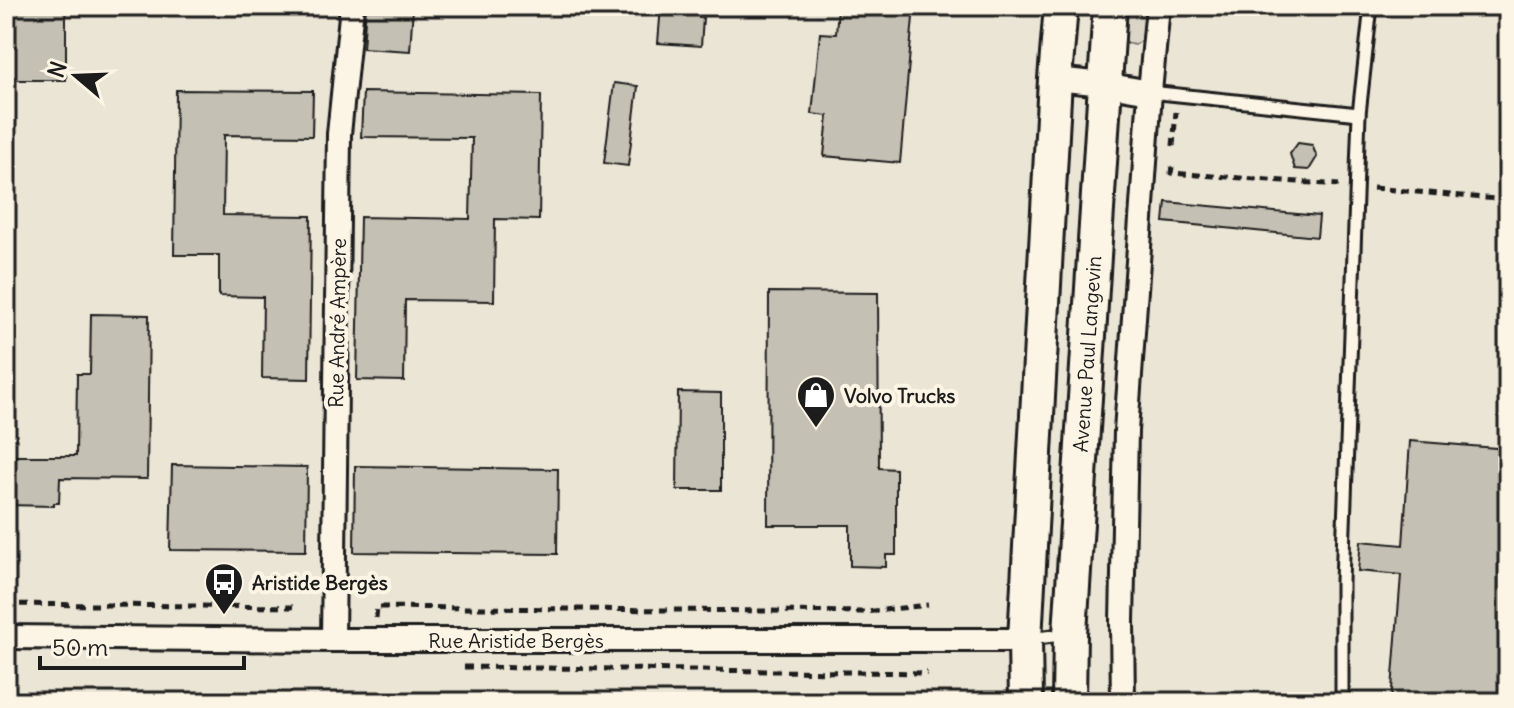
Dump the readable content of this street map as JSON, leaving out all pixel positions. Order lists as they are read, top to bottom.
{
  "streets": {
    "main road": ["Avenue Paul Langevin"],
    "street": ["Rue André Ampère", "Rue Aristide Bergès"]
  },
  "crossings": [
    ["Rue André Ampère", "Rue Aristide Bergès"]
  ],
  "places": {
    "shop": ["Volvo Trucks"],
    "bus stop": ["Aristide Bergès"]
  },
  "scale_bar": "50 m",
  "north": "left"
}
